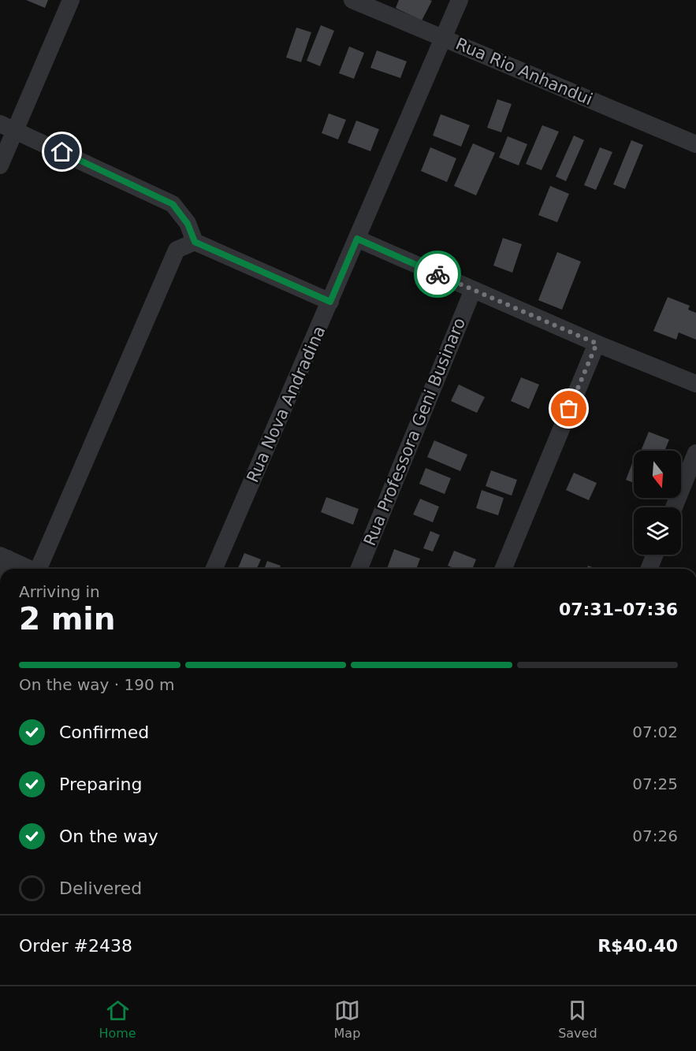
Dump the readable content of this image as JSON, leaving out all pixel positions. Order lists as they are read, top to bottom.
{
  "streets": {
    "street": ["Rua Rio Anhandui", "Rua Nova Andradina", "Rua Professora Geni Businaro"]
  },
  "crossings": [
    ["Rua Rio Anhandui", "Rua Nova Andradina"]
  ],
  "north": "bottom",
  "page": {
    "heading": ["2 min", "Arriving in", "07:31–07:36"],
    "panel": ["Order #2438", "R$40.40"],
    "bar": "On the way · 190 m",
    "list": [
      ["Confirmed", "07:02"],
      ["Preparing", "07:25"],
      ["On the way", "07:26"],
      "Delivered"
    ],
    "tabs": ["Home", "Map", "Saved"]
  }
}
